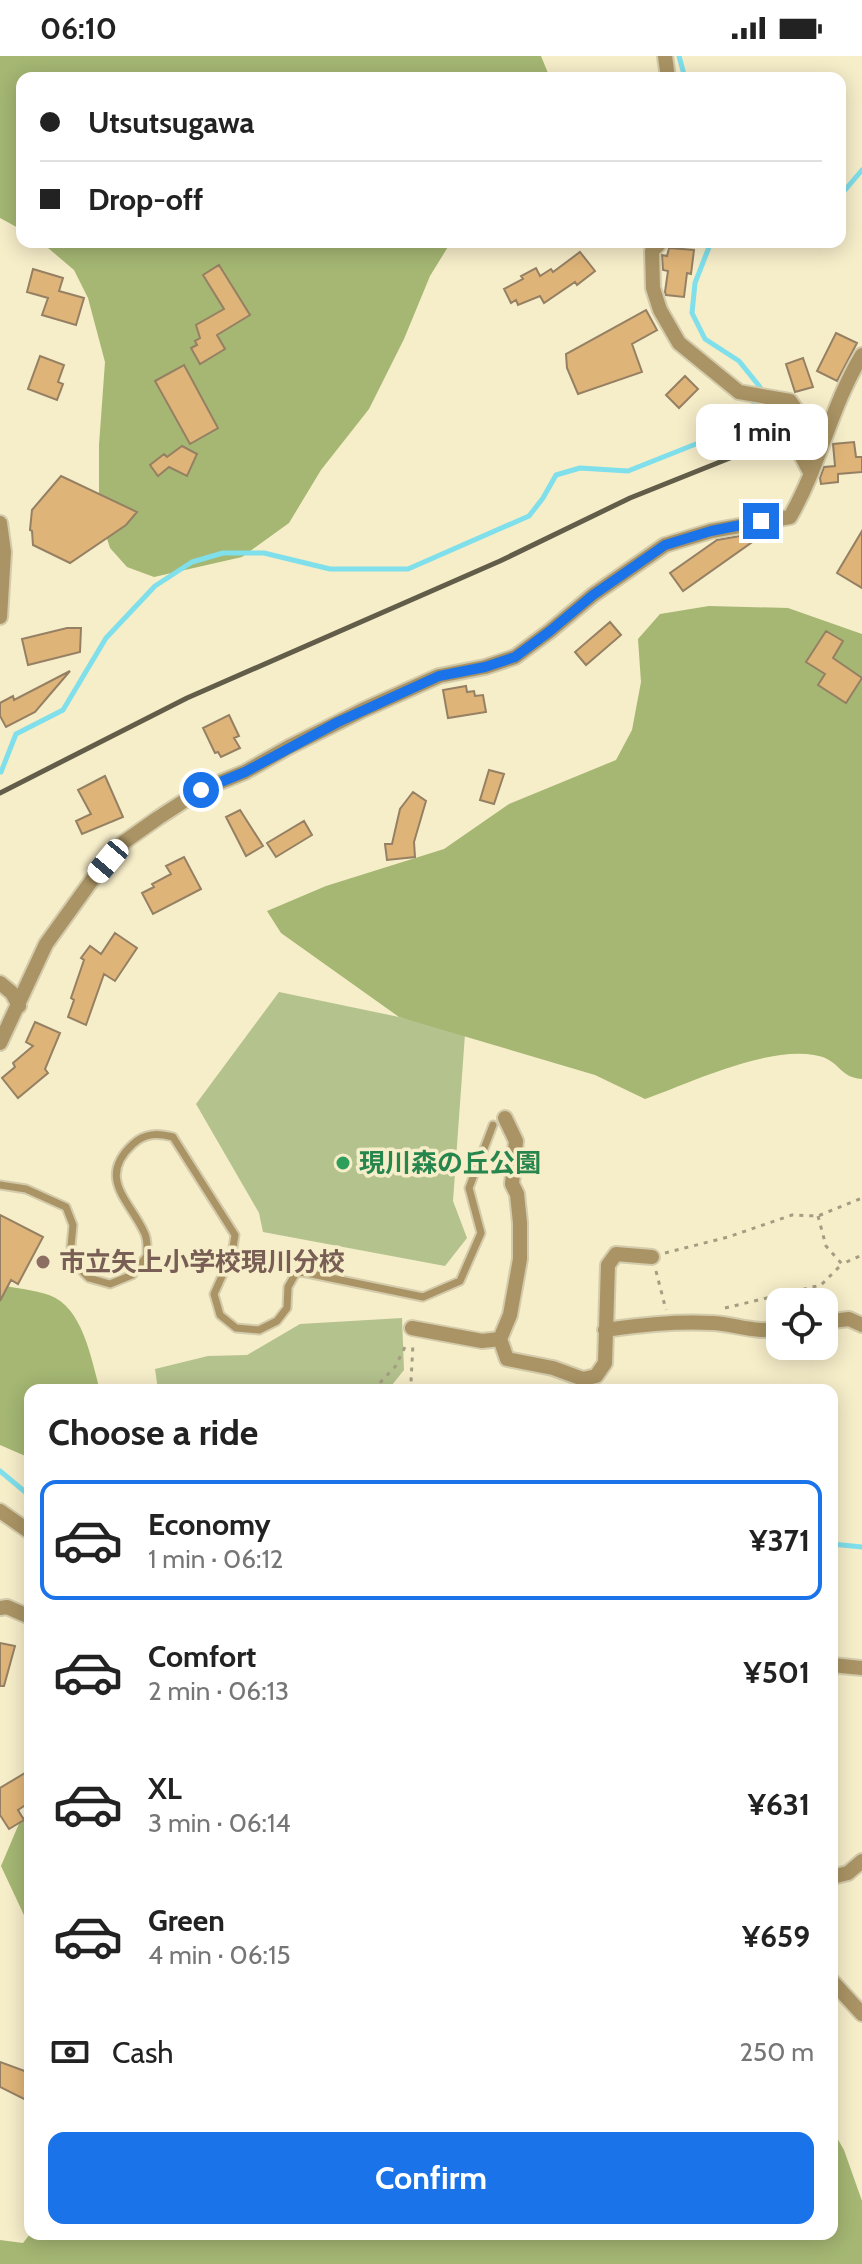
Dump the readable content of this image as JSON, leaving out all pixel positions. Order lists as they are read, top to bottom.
{
  "places": ["現川森の丘公園", "市立矢上小学校現川分校"],
  "page": {
    "status": "06:10",
    "banner": ["Utsutsugawa", "Drop-off"],
    "bubble": "1 min",
    "heading": "Choose a ride",
    "list": [
      {
        "name": "Economy",
        "note": "1 min · 06:12",
        "value": "¥371"
      },
      {
        "name": "Comfort",
        "note": "2 min · 06:13",
        "value": "¥501"
      },
      {
        "name": "XL",
        "note": "3 min · 06:14",
        "value": "¥631"
      },
      {
        "name": "Green",
        "note": "4 min · 06:15",
        "value": "¥659"
      }
    ],
    "pay": ["Cash", "250 m"],
    "buttons": "Confirm"
  }
}
